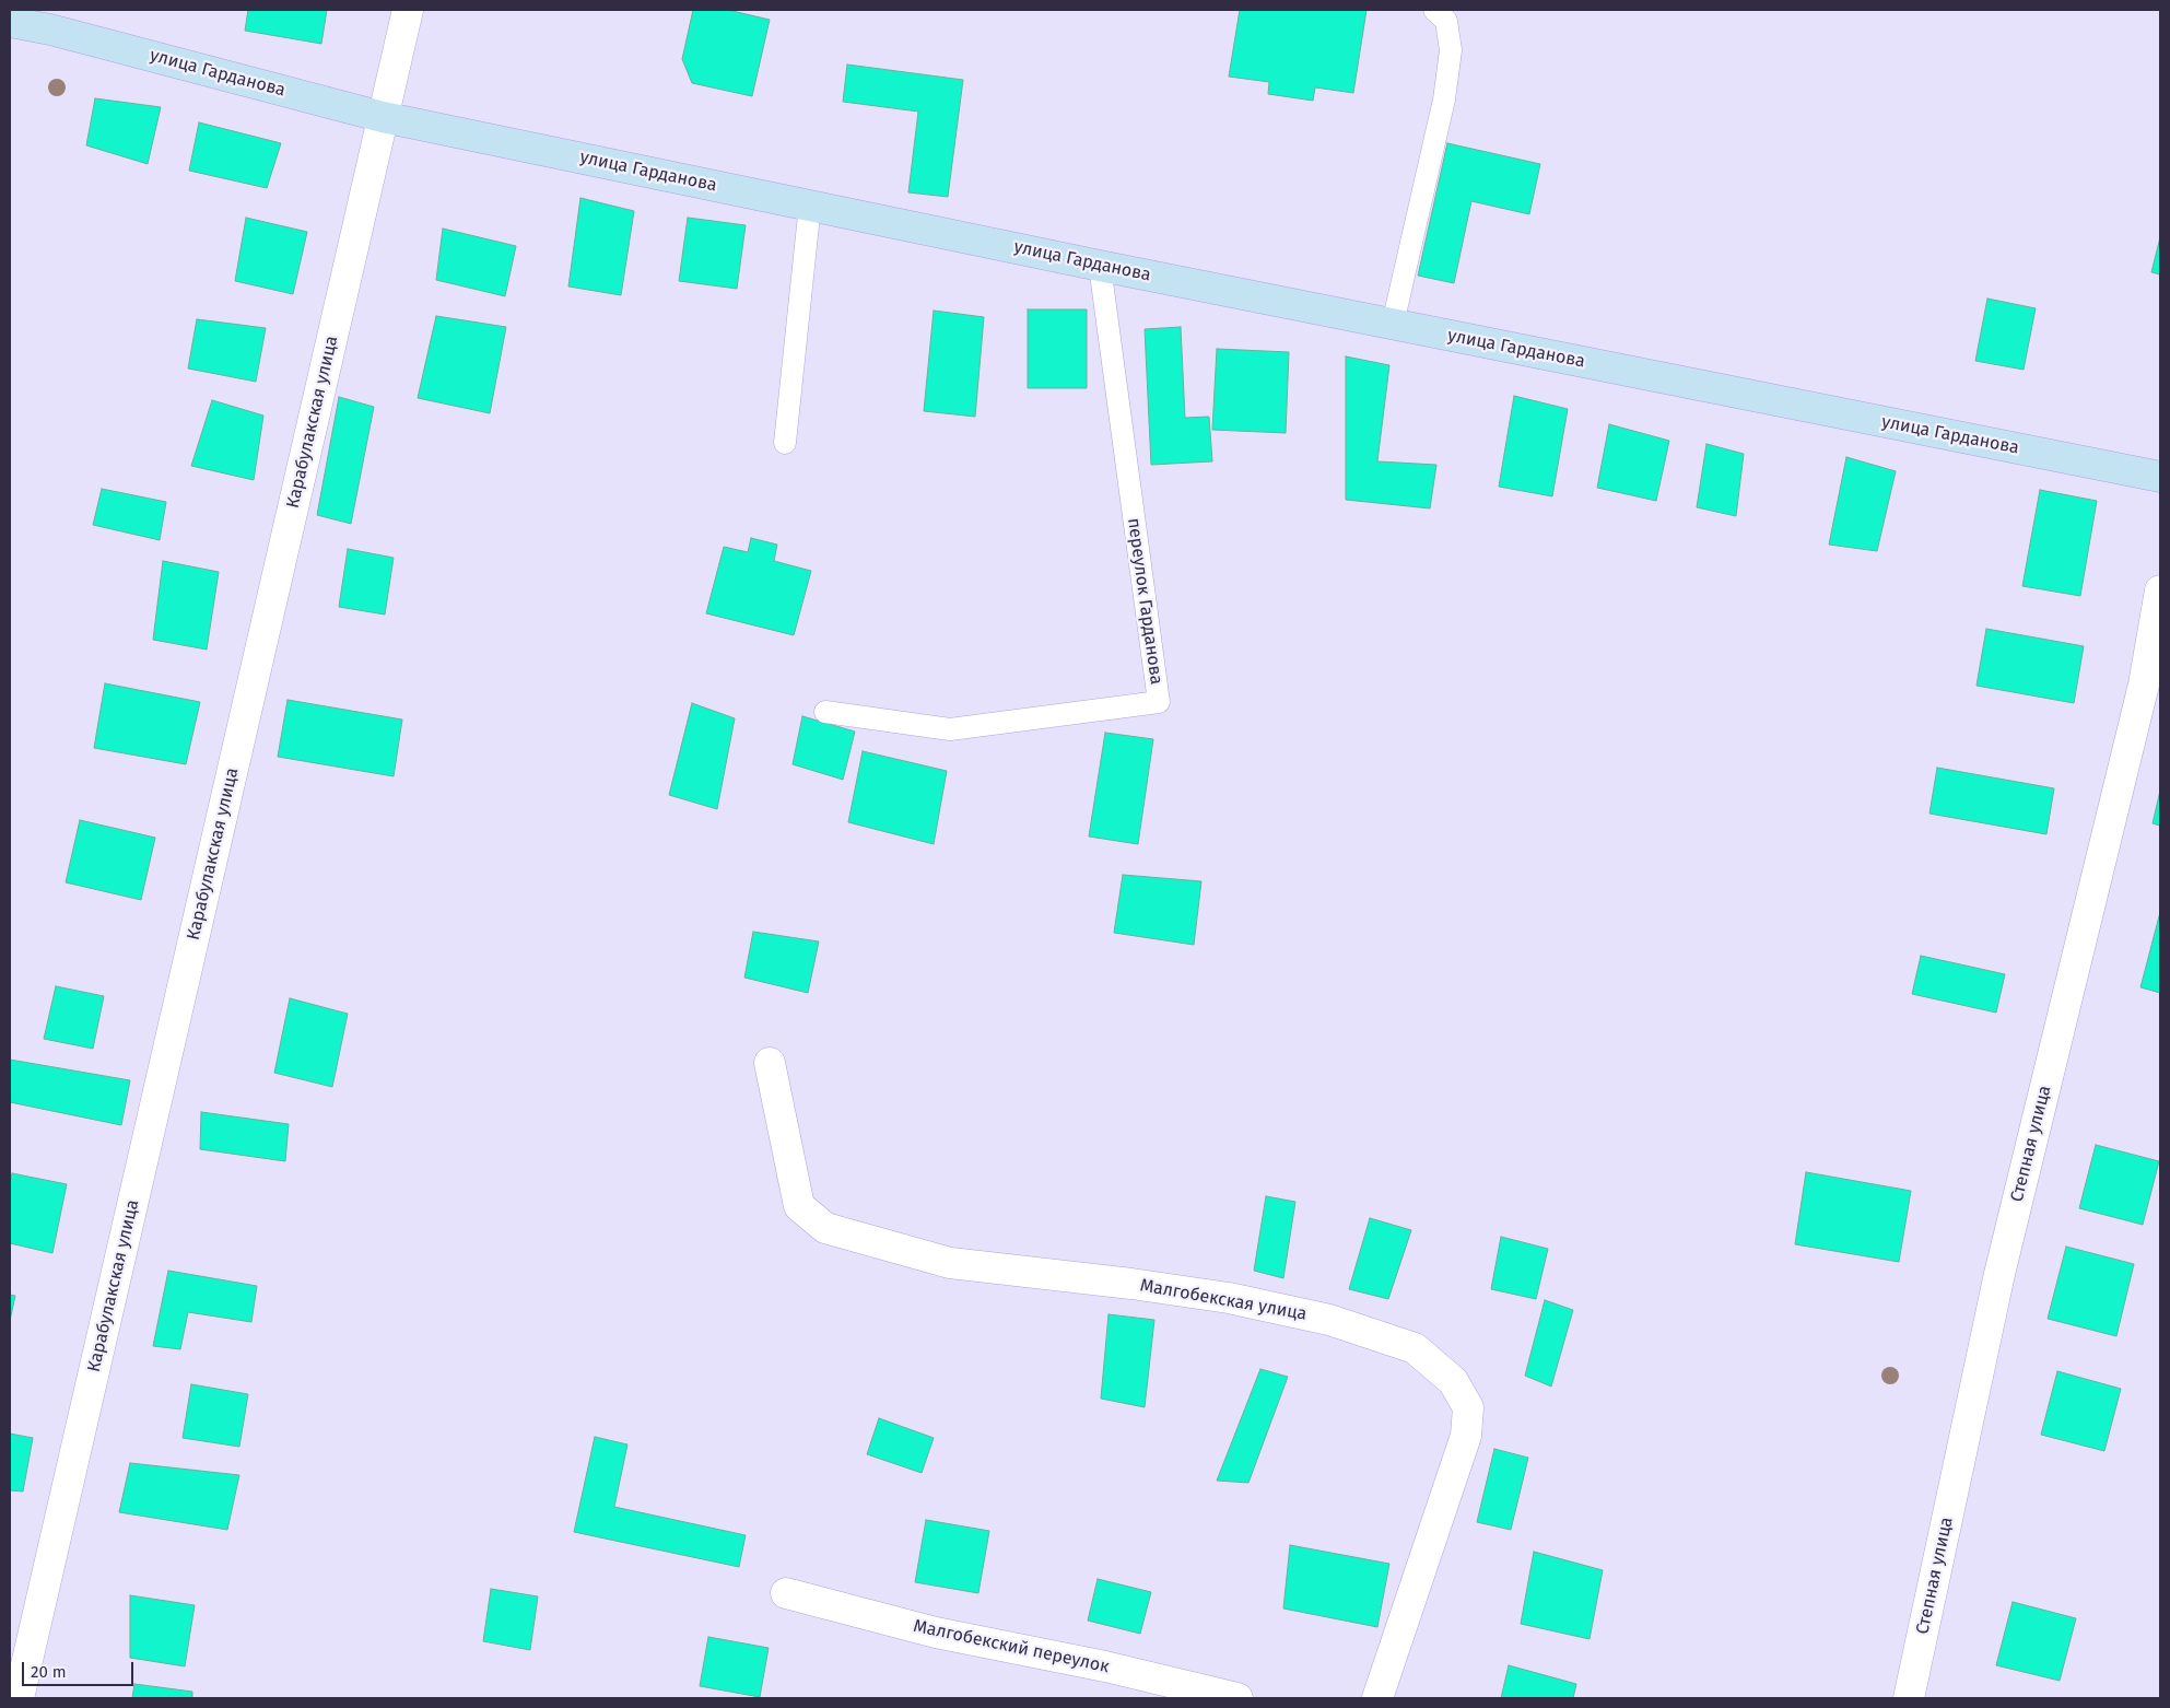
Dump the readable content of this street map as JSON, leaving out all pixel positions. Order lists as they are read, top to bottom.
{
  "streets": {
    "street": [
      "улица Гарданова",
      "Карабулакская улица",
      "Степная улица",
      "Малгобекская улица",
      "Малгобекский переулок"
    ],
    "lane": ["переулок Гарданова"]
  },
  "crossings": [
    ["улица Гарданова", "Карабулакская улица"],
    ["улица Гарданова", "переулок Гарданова"]
  ],
  "scale_bar": "20 m"
}
